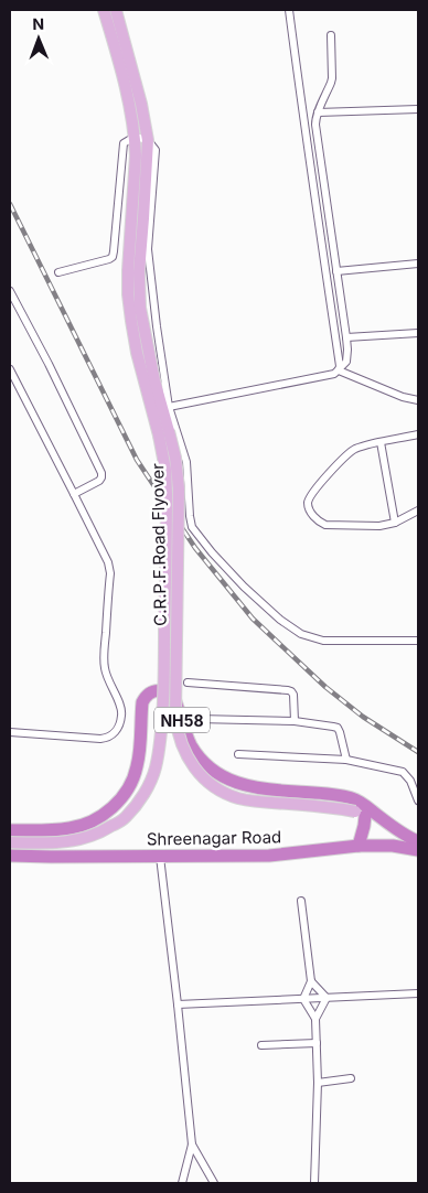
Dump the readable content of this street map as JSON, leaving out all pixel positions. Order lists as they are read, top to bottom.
{
  "streets": {
    "highway": ["NH58", "Shreenagar Road"],
    "main road": ["C.R.P.F.Road Flyover"]
  },
  "crossings": [
    ["C.R.P.F.Road Flyover", "NH58"]
  ],
  "north": "top"
}
